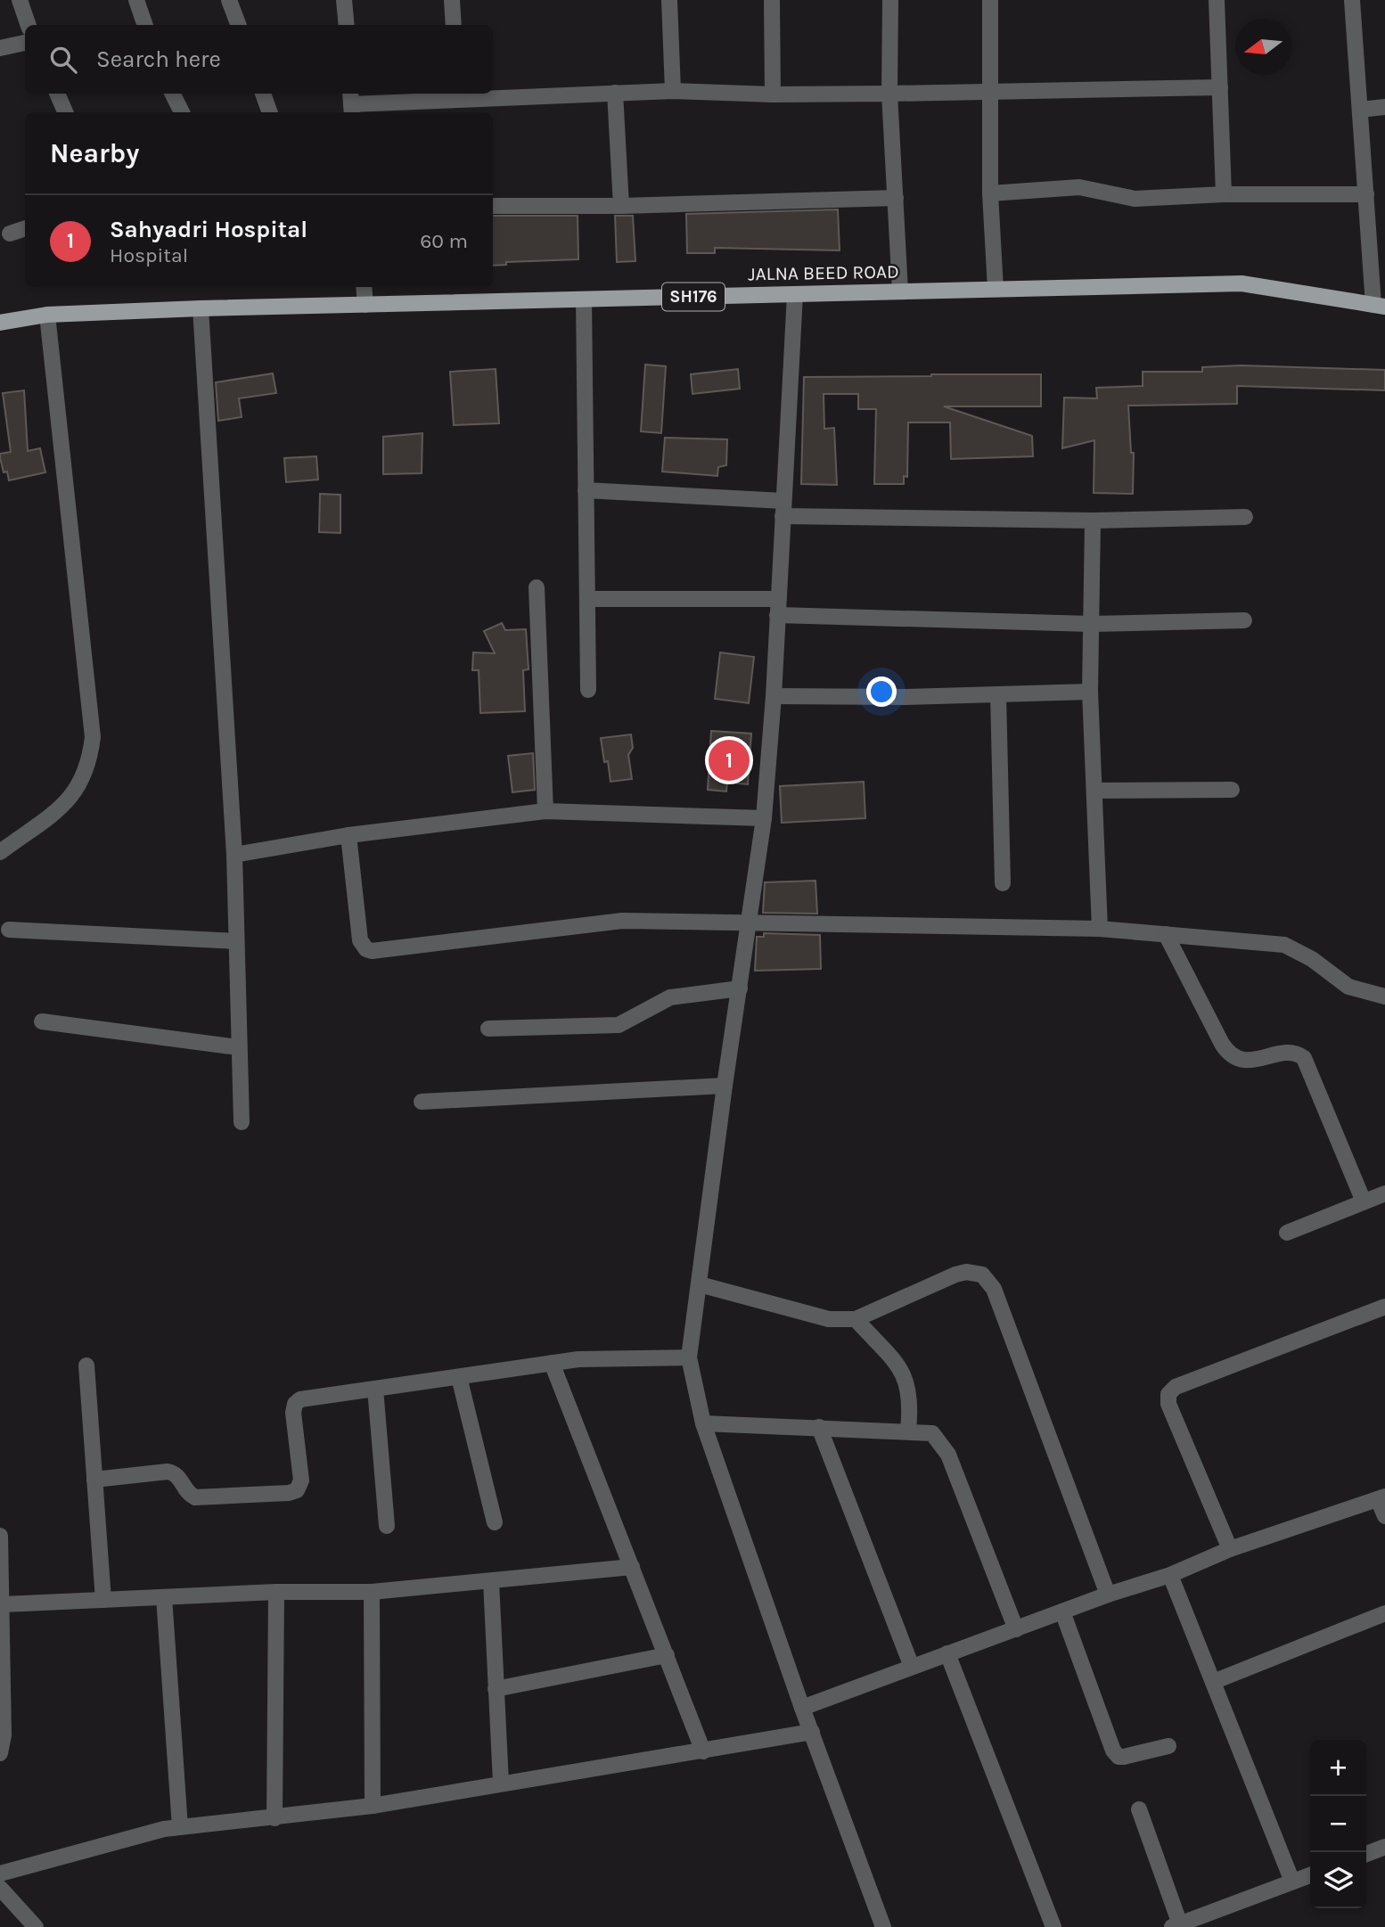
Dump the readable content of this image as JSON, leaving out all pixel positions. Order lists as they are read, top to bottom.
{
  "streets": {
    "main road": ["JALNA BEED ROAD", "SH176"]
  },
  "north": "left",
  "page": {
    "search": "Search here",
    "heading": "Nearby",
    "list": [
      {
        "mark": "1",
        "name": "Sahyadri Hospital",
        "note": "Hospital",
        "value": "60 m"
      }
    ],
    "pins": "1",
    "map_buttons": ["+", "−"]
  }
}
